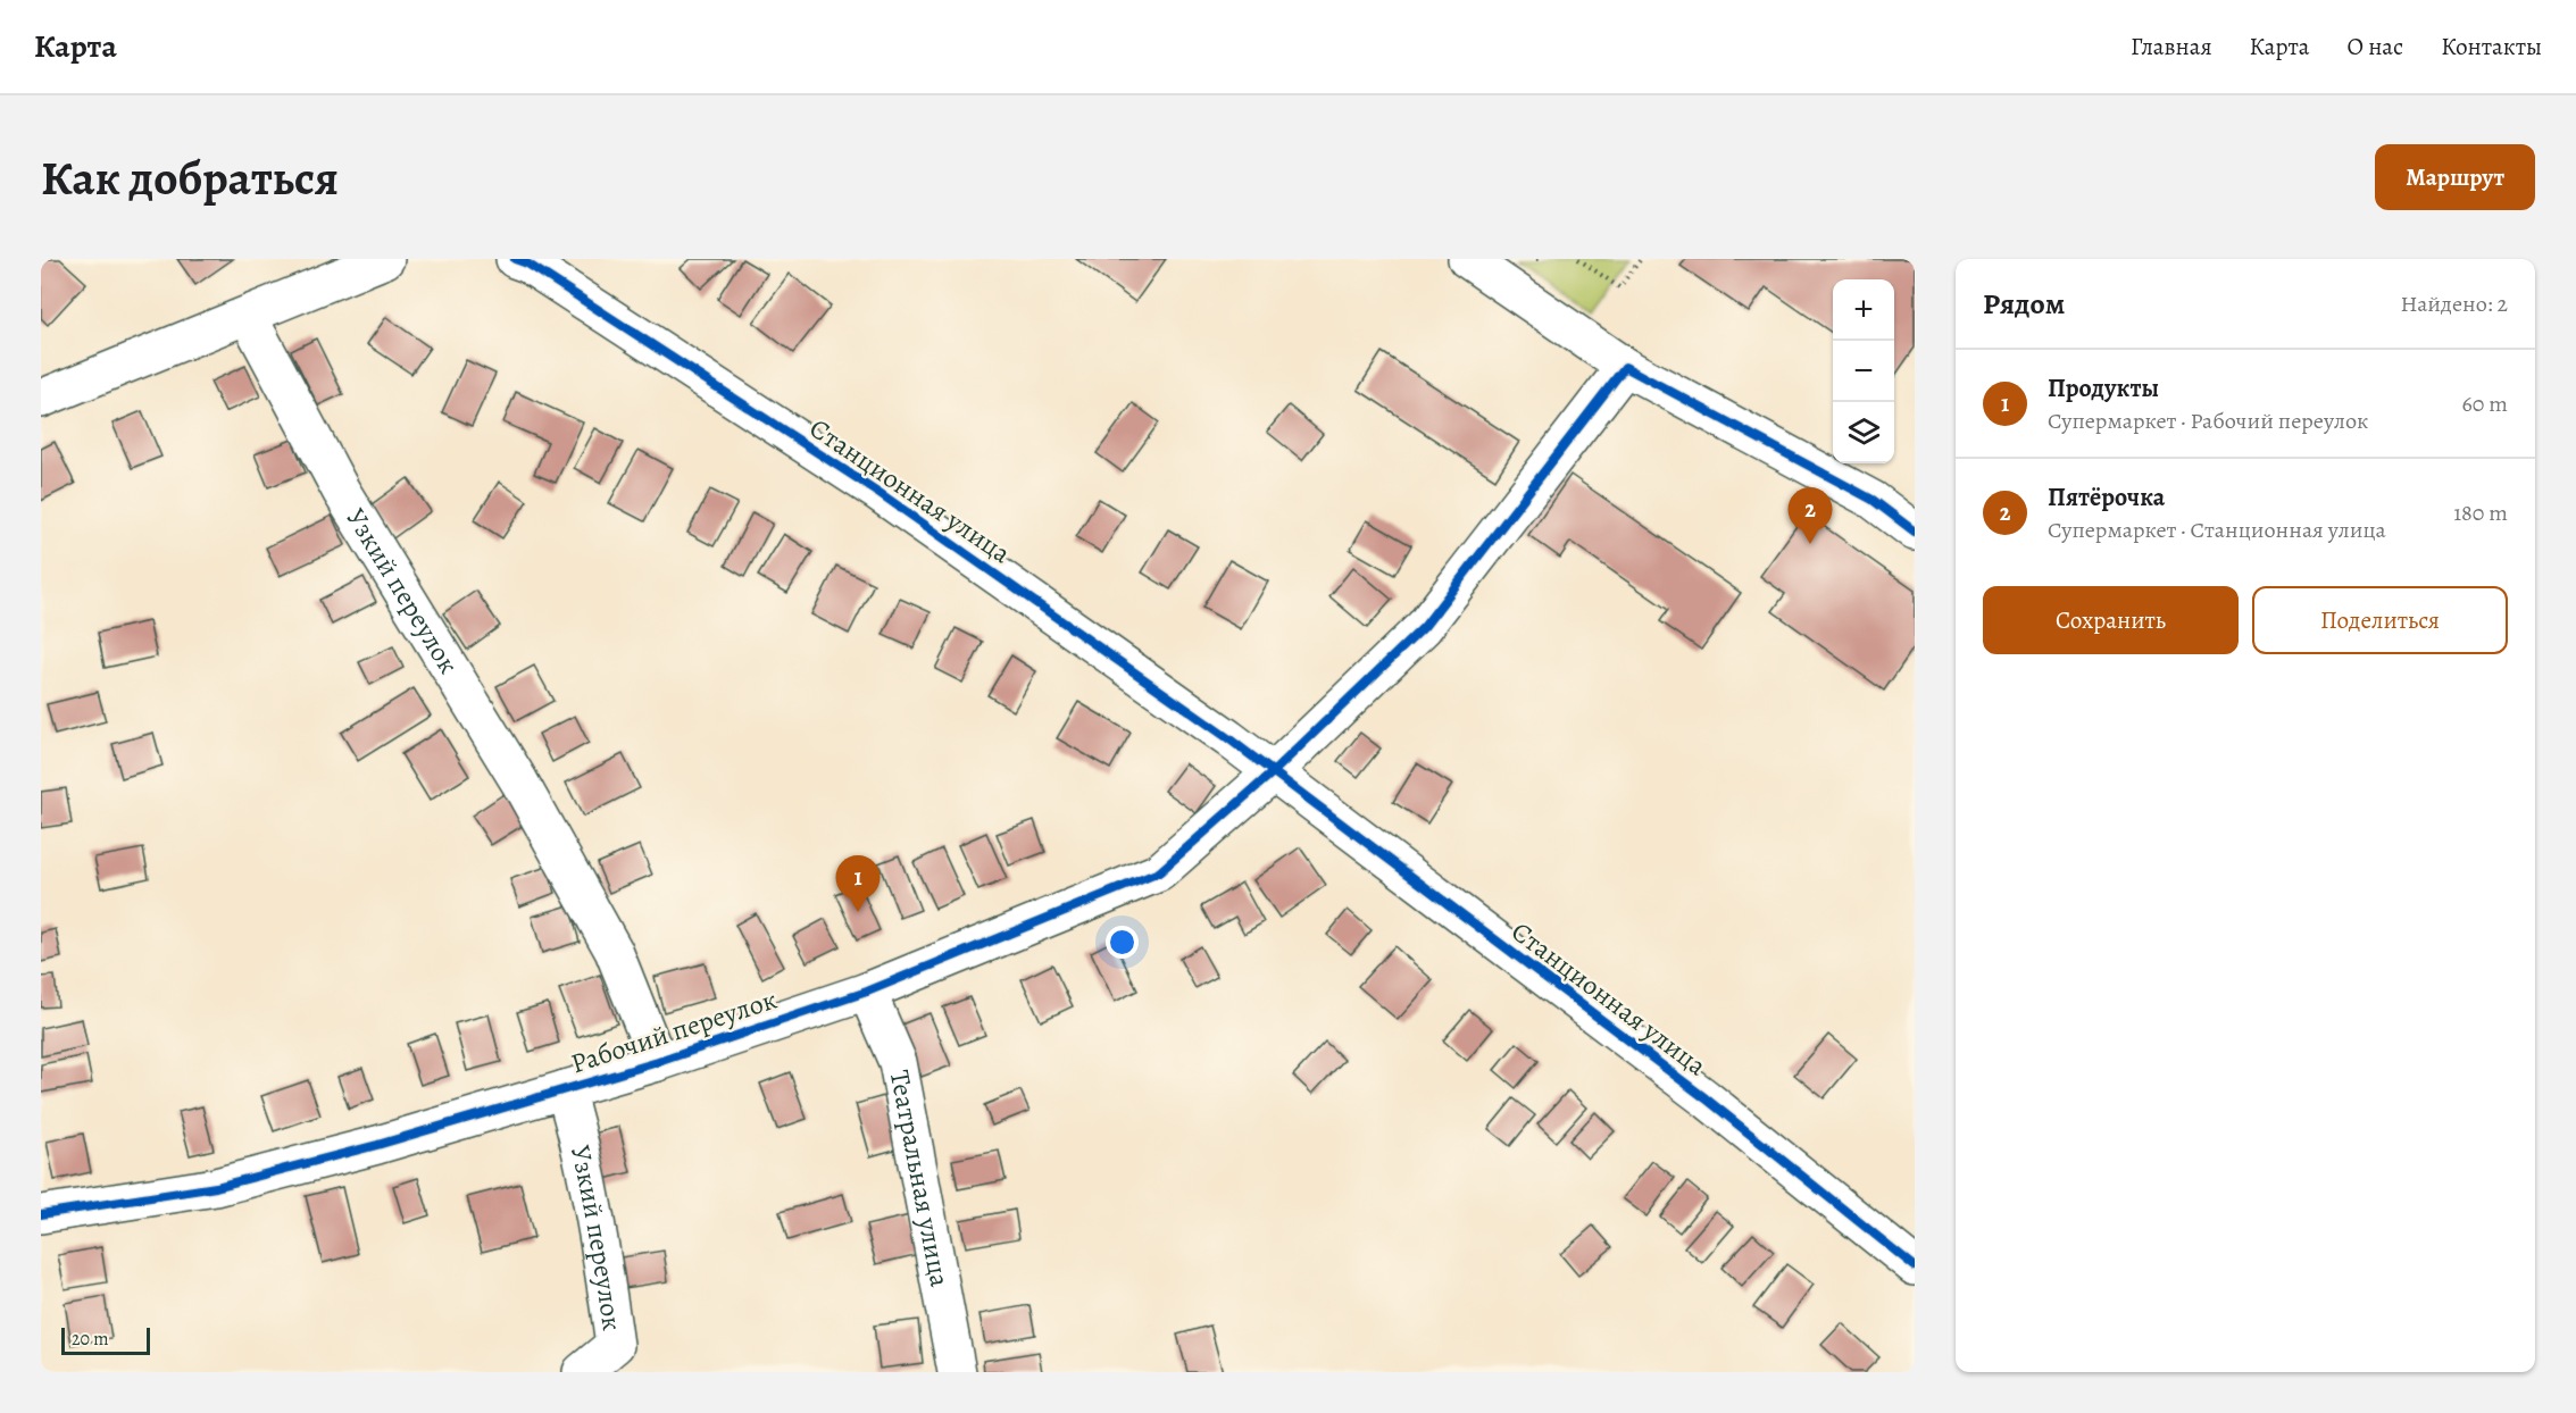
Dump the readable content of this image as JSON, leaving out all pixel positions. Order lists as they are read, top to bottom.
{
  "streets": {
    "street": [
      "Станционная улица",
      "Узкий переулок",
      "Рабочий переулок",
      "Театральная улица"
    ]
  },
  "crossings": [
    ["Станционная улица", "Рабочий переулок"],
    ["Узкий переулок", "Рабочий переулок"],
    ["Рабочий переулок", "Театральная улица"]
  ],
  "scale_bar": "20 m",
  "page": {
    "header": "Карта",
    "nav": [
      "Главная",
      "Карта",
      "О нас",
      "Контакты"
    ],
    "buttons": [
      "Маршрут",
      ["Сохранить", "Поделиться"]
    ],
    "title": "Как добраться",
    "heading": ["Рядом", "Найдено: 2"],
    "map_buttons": ["+", "−"],
    "list": [
      {
        "mark": "1",
        "name": "Продукты",
        "note": "Супермаркет · Рабочий переулок",
        "value": "60 m"
      },
      {
        "mark": "2",
        "name": "Пятёрочка",
        "note": "Супермаркет · Станционная улица",
        "value": "180 m"
      }
    ],
    "pins": ["2", "1"],
    "scale": "20 m"
  }
}
